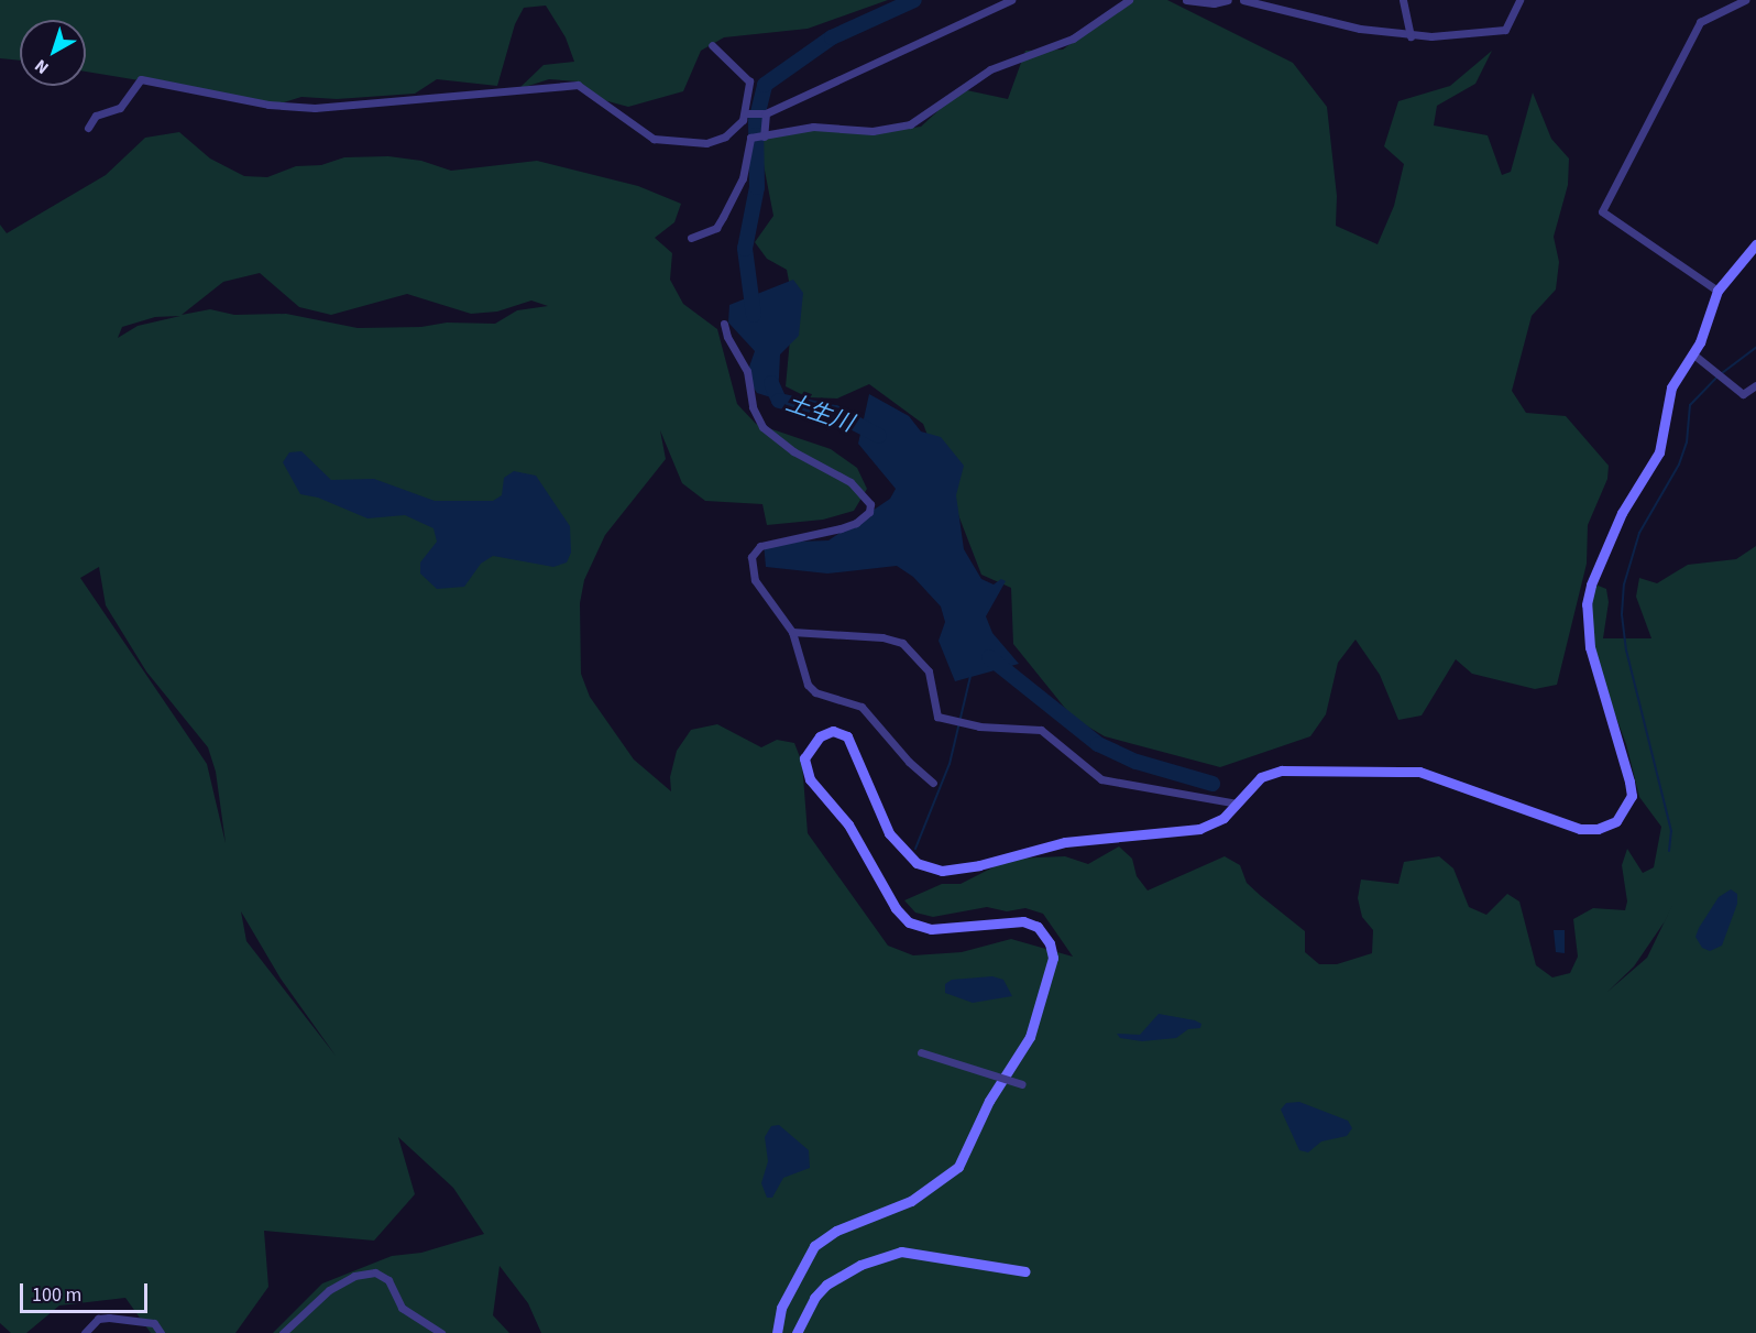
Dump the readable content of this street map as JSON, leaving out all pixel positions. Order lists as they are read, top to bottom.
{
  "water": ["土生川"],
  "scale_bar": "100 m",
  "north": "bottom left"
}
